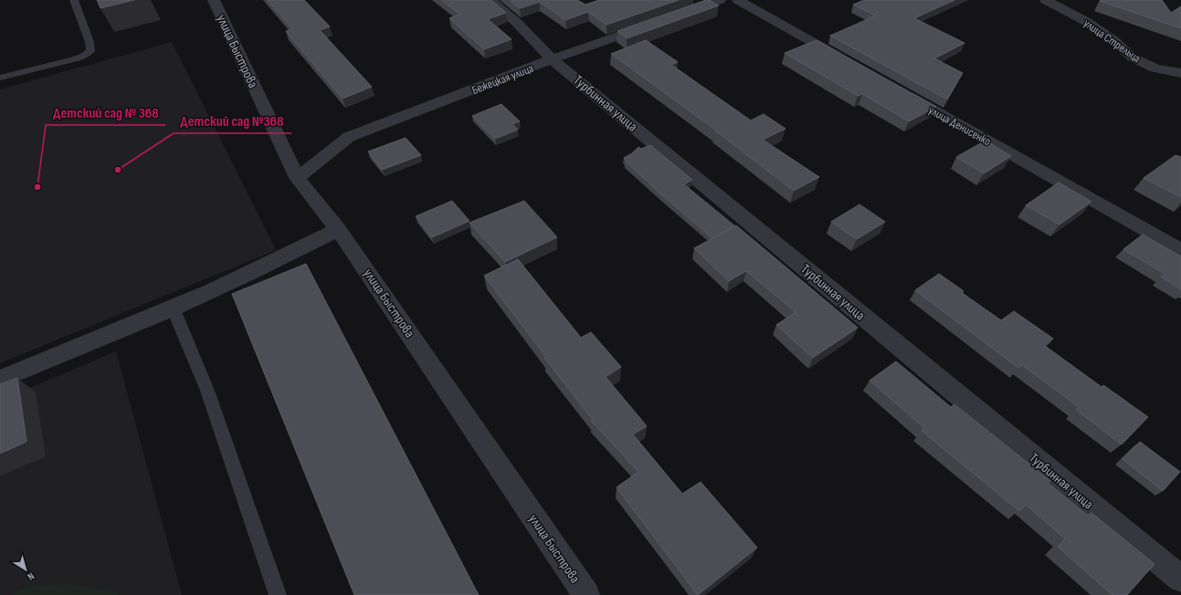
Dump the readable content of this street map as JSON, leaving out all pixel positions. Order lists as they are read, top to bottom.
{
  "streets": {
    "street": [
      "улица Стрельца",
      "улица Быстрова",
      "Бежецкая улица",
      "Турбинная улица",
      "улица Денисенко"
    ]
  },
  "crossings": [
    ["улица Быстрова", "Бежецкая улица"],
    ["Бежецкая улица", "Турбинная улица"]
  ],
  "places": ["Детский сад №368", "Детский сад № 368"],
  "north": "bottom right"
}
